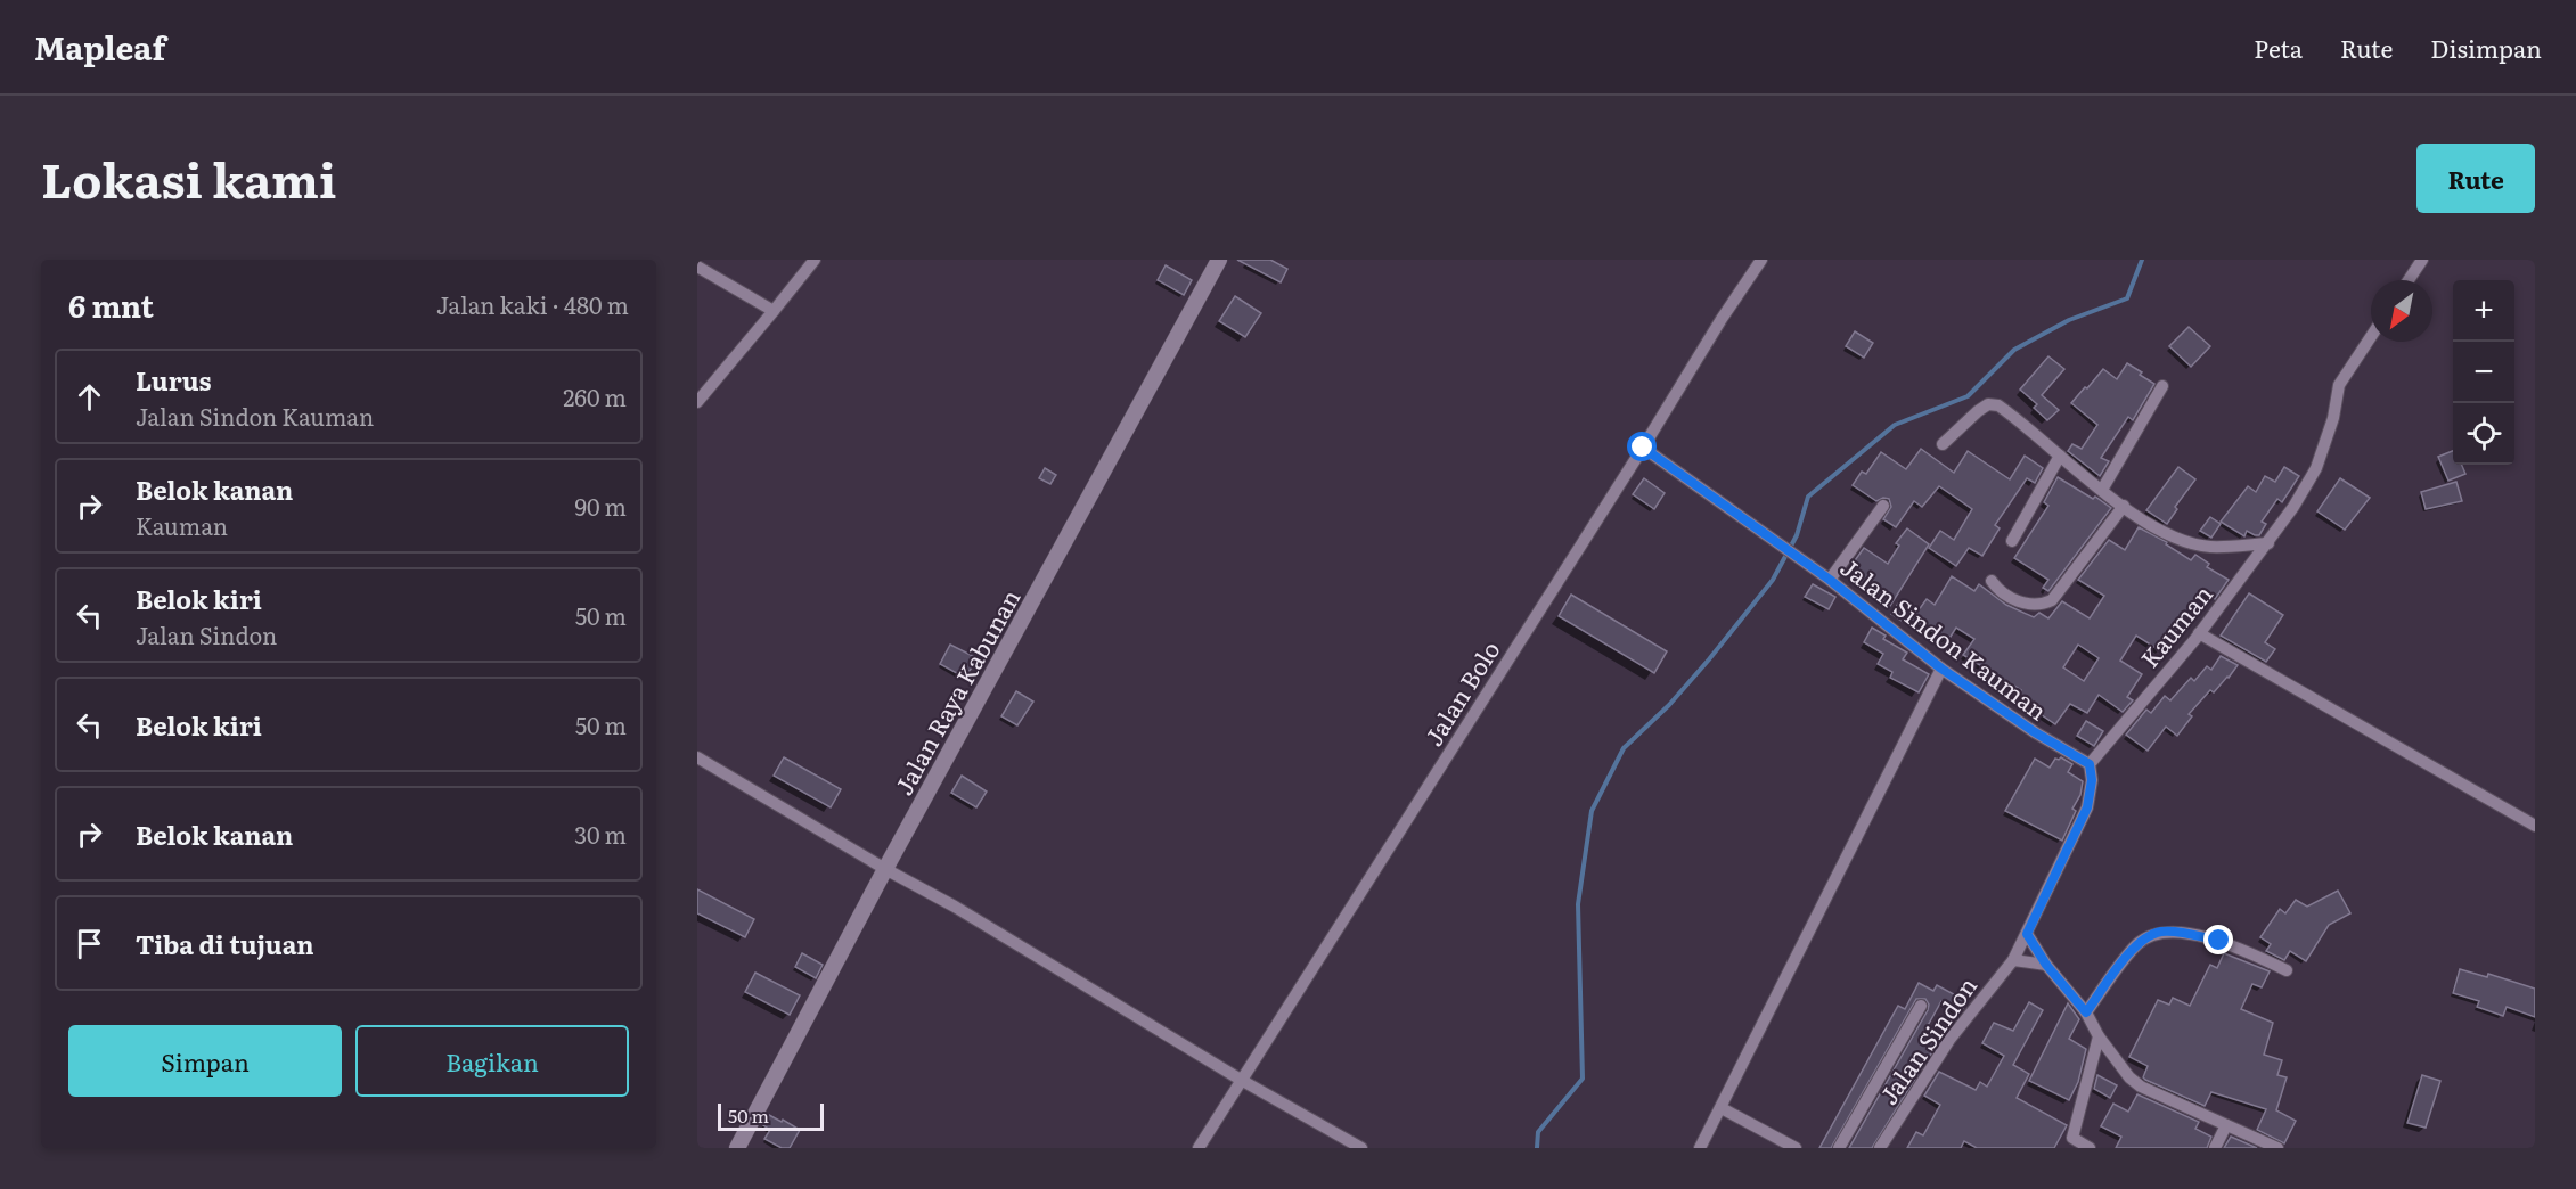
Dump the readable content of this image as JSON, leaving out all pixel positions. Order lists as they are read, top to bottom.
{
  "streets": {
    "street": [
      "Kauman",
      "Jalan Sindon Kauman",
      "Jalan Raya Kabunan",
      "Jalan Bolo",
      "Jalan Sindon"
    ]
  },
  "crossings": [
    ["Kauman", "Jalan Sindon Kauman"],
    ["Jalan Sindon Kauman", "Jalan Bolo"]
  ],
  "scale_bar": "50 m",
  "north": "bottom left",
  "page": {
    "header": "Mapleaf",
    "nav": ["Peta", "Rute", "Disimpan"],
    "title": "Lokasi kami",
    "buttons": [
      "Rute",
      ["Simpan", "Bagikan"]
    ],
    "heading": ["6 mnt", "Jalan kaki · 480 m"],
    "map_buttons": ["+", "−"],
    "list": [
      ["Lurus", "Jalan Sindon Kauman", "260 m"],
      ["Belok kanan", "Kauman", "90 m"],
      ["Belok kiri", "Jalan Sindon", "50 m"],
      ["Belok kiri", "50 m"],
      ["Belok kanan", "30 m"],
      "Tiba di tujuan"
    ],
    "scale": "50 m"
  }
}
